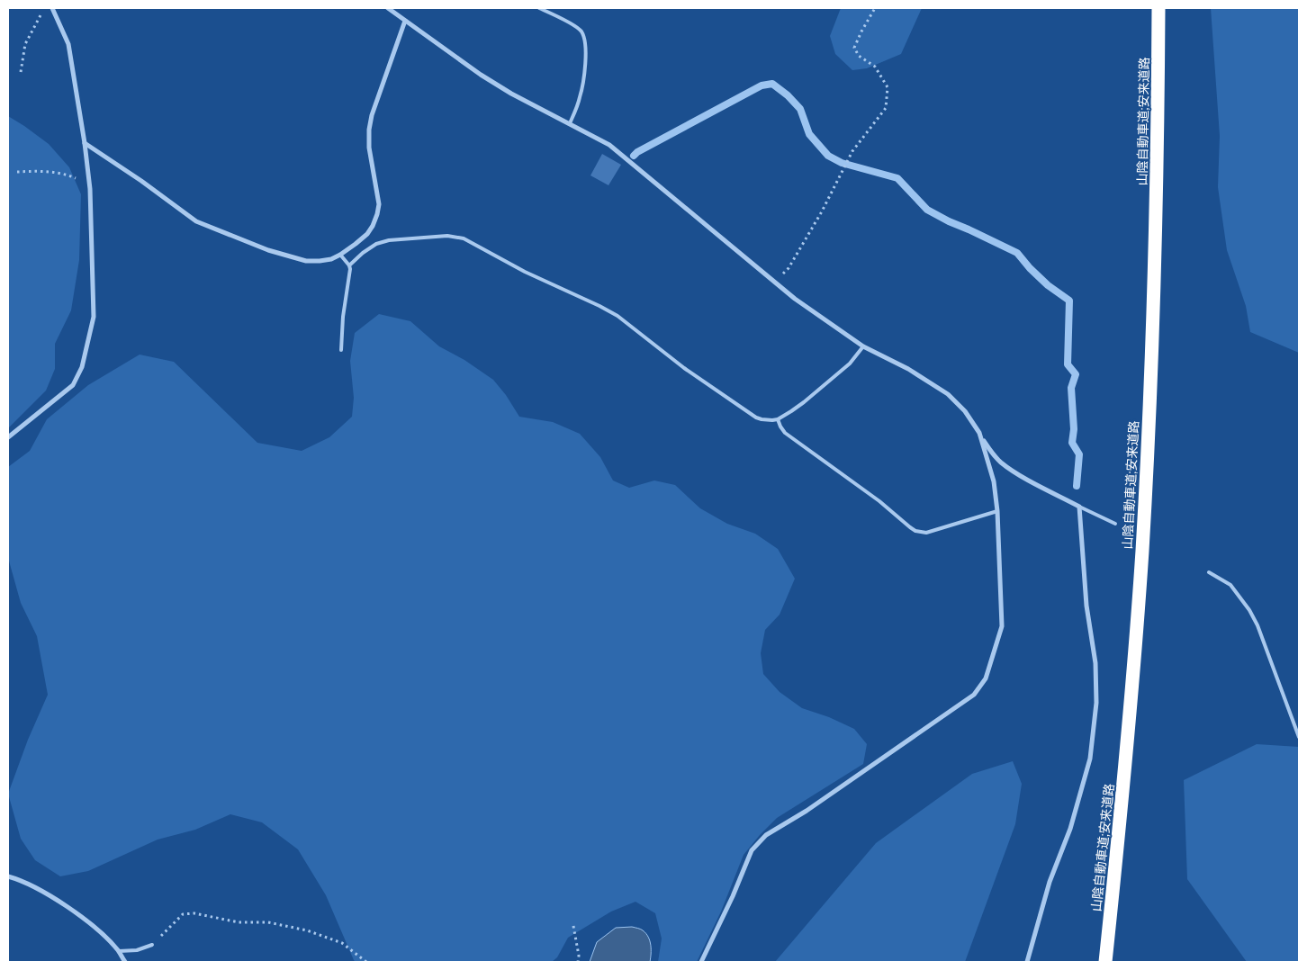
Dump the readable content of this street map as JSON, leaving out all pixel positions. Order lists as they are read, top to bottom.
{
  "streets": {
    "highway": ["山陰自動車道;安来道路"]
  }
}
